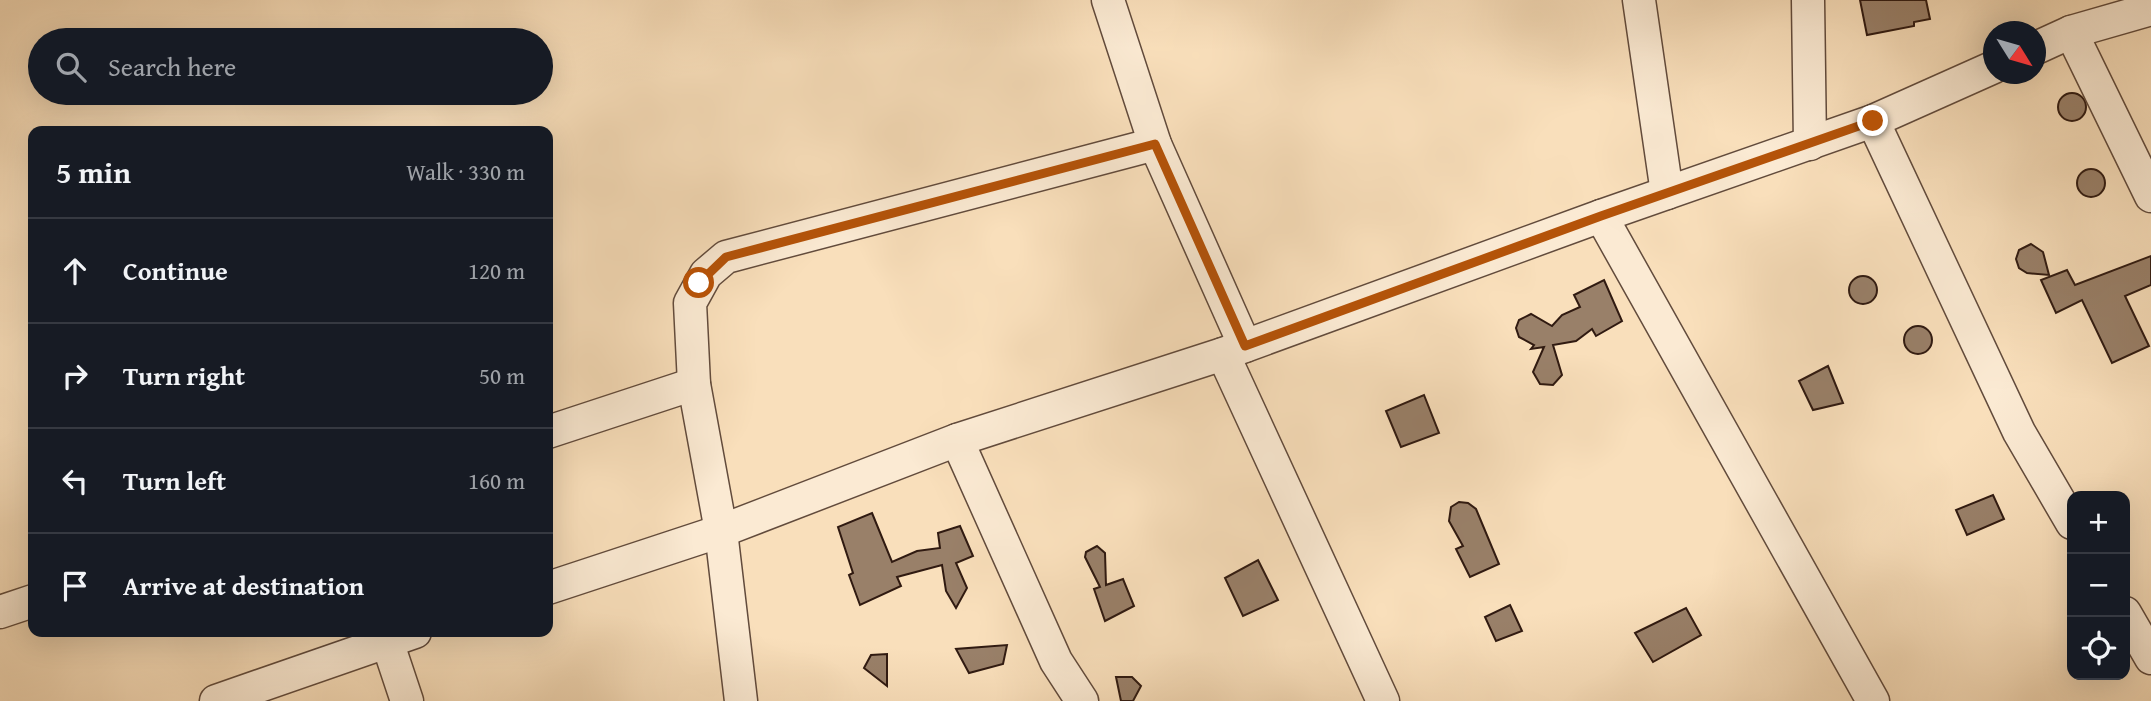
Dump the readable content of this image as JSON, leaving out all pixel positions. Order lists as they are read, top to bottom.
{
  "north": "bottom right",
  "page": {
    "search": "Search here",
    "heading": ["5 min", "Walk · 330 m"],
    "list": [
      ["Continue", "120 m"],
      ["Turn right", "50 m"],
      ["Turn left", "160 m"],
      "Arrive at destination"
    ],
    "map_buttons": ["+", "−"]
  }
}
